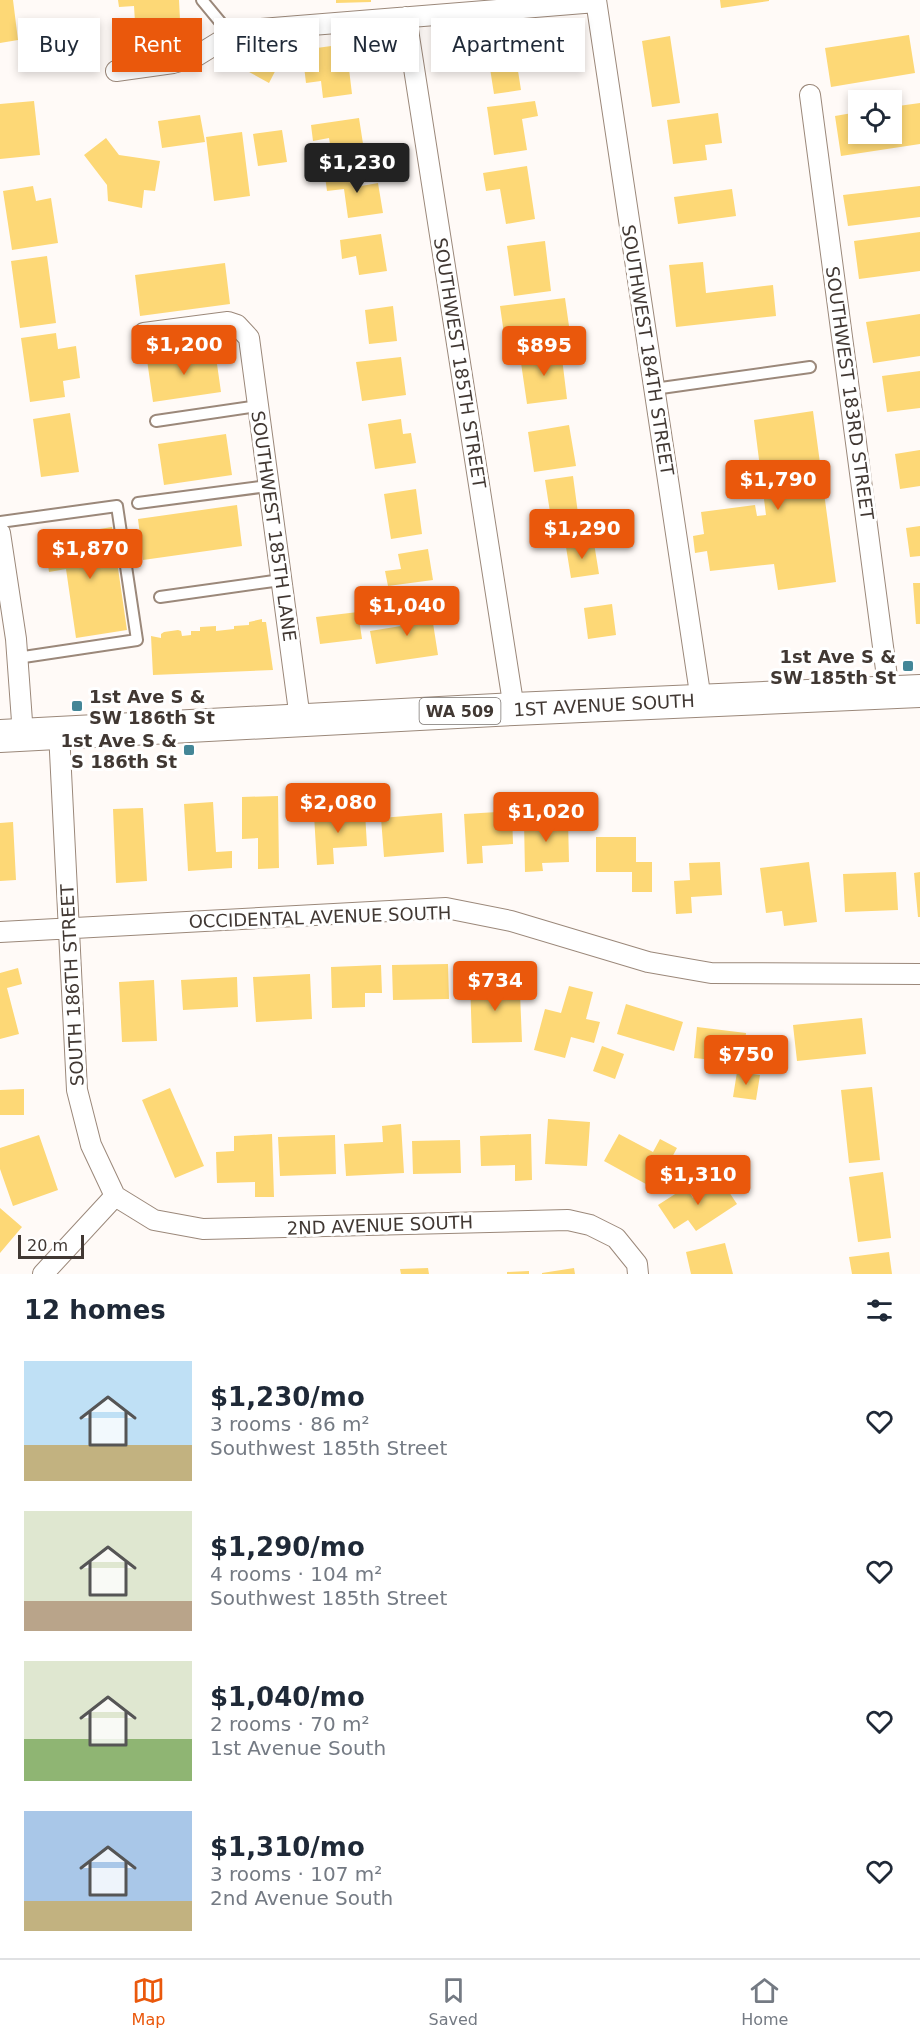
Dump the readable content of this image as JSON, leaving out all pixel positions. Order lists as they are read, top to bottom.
{
  "streets": {
    "main road": ["1ST AVENUE SOUTH", "WA 509"],
    "street": [
      "SOUTHWEST 184TH STREET",
      "SOUTHWEST 185TH STREET",
      "SOUTHWEST 183RD STREET",
      "SOUTHWEST 185TH LANE",
      "OCCIDENTAL AVENUE SOUTH",
      "SOUTH 186TH STREET",
      "2ND AVENUE SOUTH"
    ]
  },
  "crossings": [
    ["SOUTHWEST 184TH STREET", "1ST AVENUE SOUTH"],
    ["SOUTHWEST 185TH STREET", "1ST AVENUE SOUTH"],
    ["SOUTHWEST 183RD STREET", "1ST AVENUE SOUTH"],
    ["SOUTHWEST 185TH LANE", "1ST AVENUE SOUTH"],
    ["1ST AVENUE SOUTH", "SOUTH 186TH STREET"],
    ["OCCIDENTAL AVENUE SOUTH", "SOUTH 186TH STREET"],
    ["SOUTH 186TH STREET", "2ND AVENUE SOUTH"]
  ],
  "places": {
    "transit": ["1st Ave S & SW 185th St", "1st Ave S & SW 186th St", "1st Ave S & S 186th St"]
  },
  "scale_bar": "20 m",
  "page": {
    "chip": [
      "Buy",
      "Rent",
      "Filters",
      "New",
      "Apartment"
    ],
    "price": [
      "$1,230",
      "$1,200",
      "$895",
      "$1,790",
      "$1,290",
      "$1,870",
      "$1,040",
      "$2,080",
      "$1,020",
      "$734",
      "$750",
      "$1,310"
    ],
    "scale": "20 m",
    "heading": "12 homes",
    "list": [
      {
        "name": "$1,230/mo",
        "note": "3 rooms · 86 m² · Southwest 185th Street"
      },
      {
        "name": "$1,290/mo",
        "note": "4 rooms · 104 m² · Southwest 185th Street"
      },
      {
        "name": "$1,040/mo",
        "note": "2 rooms · 70 m² · 1st Avenue South"
      },
      {
        "name": "$1,310/mo",
        "note": "3 rooms · 107 m² · 2nd Avenue South"
      }
    ],
    "tabs": ["Map", "Saved", "Home"]
  }
}
